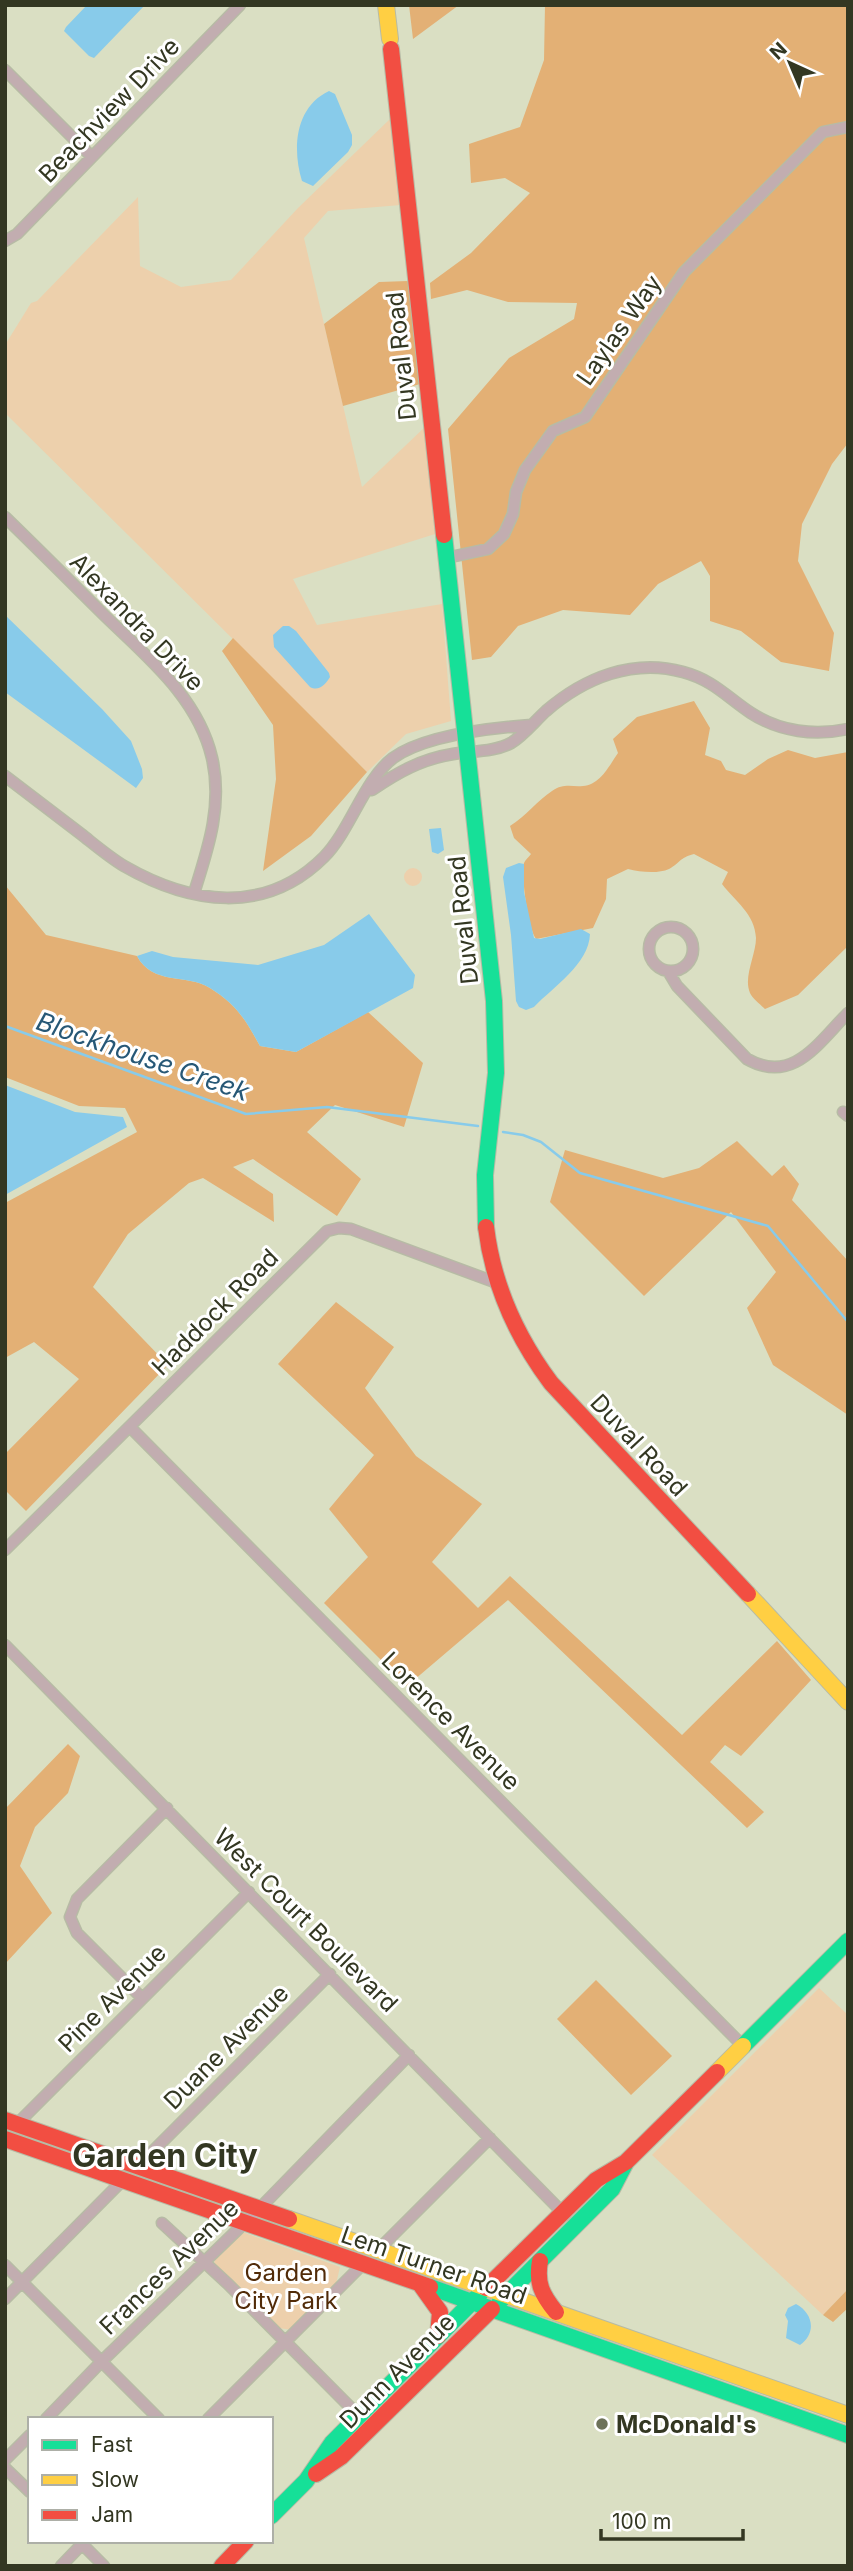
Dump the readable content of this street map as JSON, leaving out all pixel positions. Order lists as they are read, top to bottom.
{
  "streets": {
    "main road": ["Duval Road", "Lem Turner Road", "Dunn Avenue"],
    "street": [
      "Beachview Drive",
      "Laylas Way",
      "Alexandra Drive",
      "Haddock Road",
      "Lorence Avenue",
      "West Court Boulevard",
      "Pine Avenue",
      "Duane Avenue",
      "Frances Avenue"
    ]
  },
  "crossings": [
    ["Laylas Way", "Duval Road"],
    ["Duval Road", "Haddock Road"],
    ["Haddock Road", "Lorence Avenue"],
    ["Lorence Avenue", "Dunn Avenue"],
    ["West Court Boulevard", "Pine Avenue"],
    ["West Court Boulevard", "Duane Avenue"],
    ["West Court Boulevard", "Frances Avenue"],
    ["West Court Boulevard", "Dunn Avenue"],
    ["Pine Avenue", "Lem Turner Road"],
    ["Duane Avenue", "Lem Turner Road"],
    ["Lem Turner Road", "Frances Avenue"],
    ["Lem Turner Road", "Dunn Avenue"]
  ],
  "districts": ["Garden City"],
  "water": ["Blockhouse Creek"],
  "parks": ["Garden City Park"],
  "places": ["McDonald's"],
  "legend": ["Fast", "Slow", "Jam"],
  "scale_bar": "100 m",
  "north": "top left"
}
